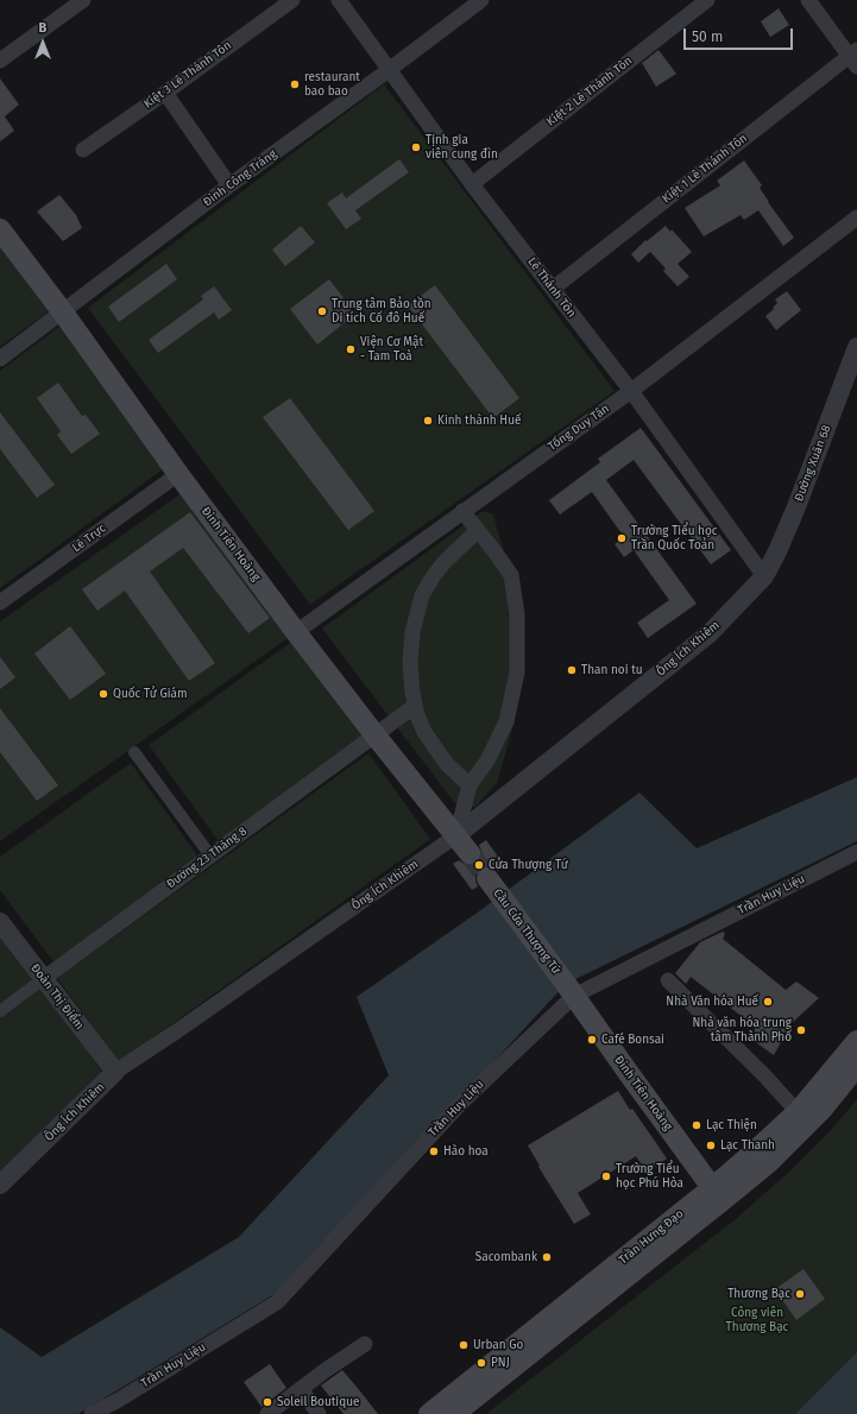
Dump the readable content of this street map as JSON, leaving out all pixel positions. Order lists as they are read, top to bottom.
{
  "streets": {
    "main road": ["Đinh Tiên Hoàng", "Cầu Cửa Thượng Tứ", "Trần Hưng Đạo"],
    "street": [
      "Kiệt 3 Lê Thánh Tôn",
      "Kiệt 2 Lê Thánh Tôn",
      "Kiệt 1 Lê Thánh Tôn",
      "Đinh Công Tráng",
      "Lê Thánh Tôn",
      "Tống Duy Tân",
      "Đường Xuân 68",
      "Lê Trực",
      "Ông Ích Khiêm",
      "Đường 23 Tháng 8",
      "Trần Huy Liệu",
      "Đoàn Thị Điểm"
    ]
  },
  "crossings": [
    ["Kiệt 2 Lê Thánh Tôn", "Lê Thánh Tôn"],
    ["Kiệt 1 Lê Thánh Tôn", "Lê Thánh Tôn"],
    ["Đinh Công Tráng", "Lê Thánh Tôn"],
    ["Đinh Công Tráng", "Đinh Tiên Hoàng"],
    ["Lê Thánh Tôn", "Tống Duy Tân"],
    ["Lê Thánh Tôn", "Đường Xuân 68"],
    ["Lê Thánh Tôn", "Ông Ích Khiêm"],
    ["Tống Duy Tân", "Đinh Tiên Hoàng"],
    ["Đường Xuân 68", "Ông Ích Khiêm"],
    ["Lê Trực", "Đinh Tiên Hoàng"],
    ["Đinh Tiên Hoàng", "Ông Ích Khiêm"],
    ["Đinh Tiên Hoàng", "Đường 23 Tháng 8"],
    ["Đinh Tiên Hoàng", "Trần Huy Liệu"],
    ["Đinh Tiên Hoàng", "Cầu Cửa Thượng Tứ"],
    ["Đinh Tiên Hoàng", "Trần Hưng Đạo"],
    ["Ông Ích Khiêm", "Đoàn Thị Điểm"],
    ["Đường 23 Tháng 8", "Đoàn Thị Điểm"],
    ["Trần Huy Liệu", "Cầu Cửa Thượng Tứ"]
  ],
  "parks": ["Công viên Thương Bạc"],
  "places": [
    "restaurant bao bao",
    "Tịnh gia viên cung đìn",
    "Trung tâm Bảo tồn Di tích Cố đô Huế",
    "Viện Cơ Mật - Tam Toà",
    "Kinh thành Huế",
    "Trường Tiểu học Trần Quốc Toản",
    "Than noi tu",
    "Quốc Tử Giám",
    "Cửa Thượng Tứ",
    "Nhà Văn hóa Huế",
    "Nhà văn hóa trung tâm Thành Phố",
    "Café Bonsai",
    "Lạc Thiện",
    "Lạc Thanh",
    "Hào hoa",
    "Trường Tiểu học Phú Hòa",
    "Sacombank",
    "Thương Bạc",
    "Urban Go",
    "PNJ",
    "Soleil Boutique"
  ],
  "scale_bar": "50 m",
  "north": "top"
}
